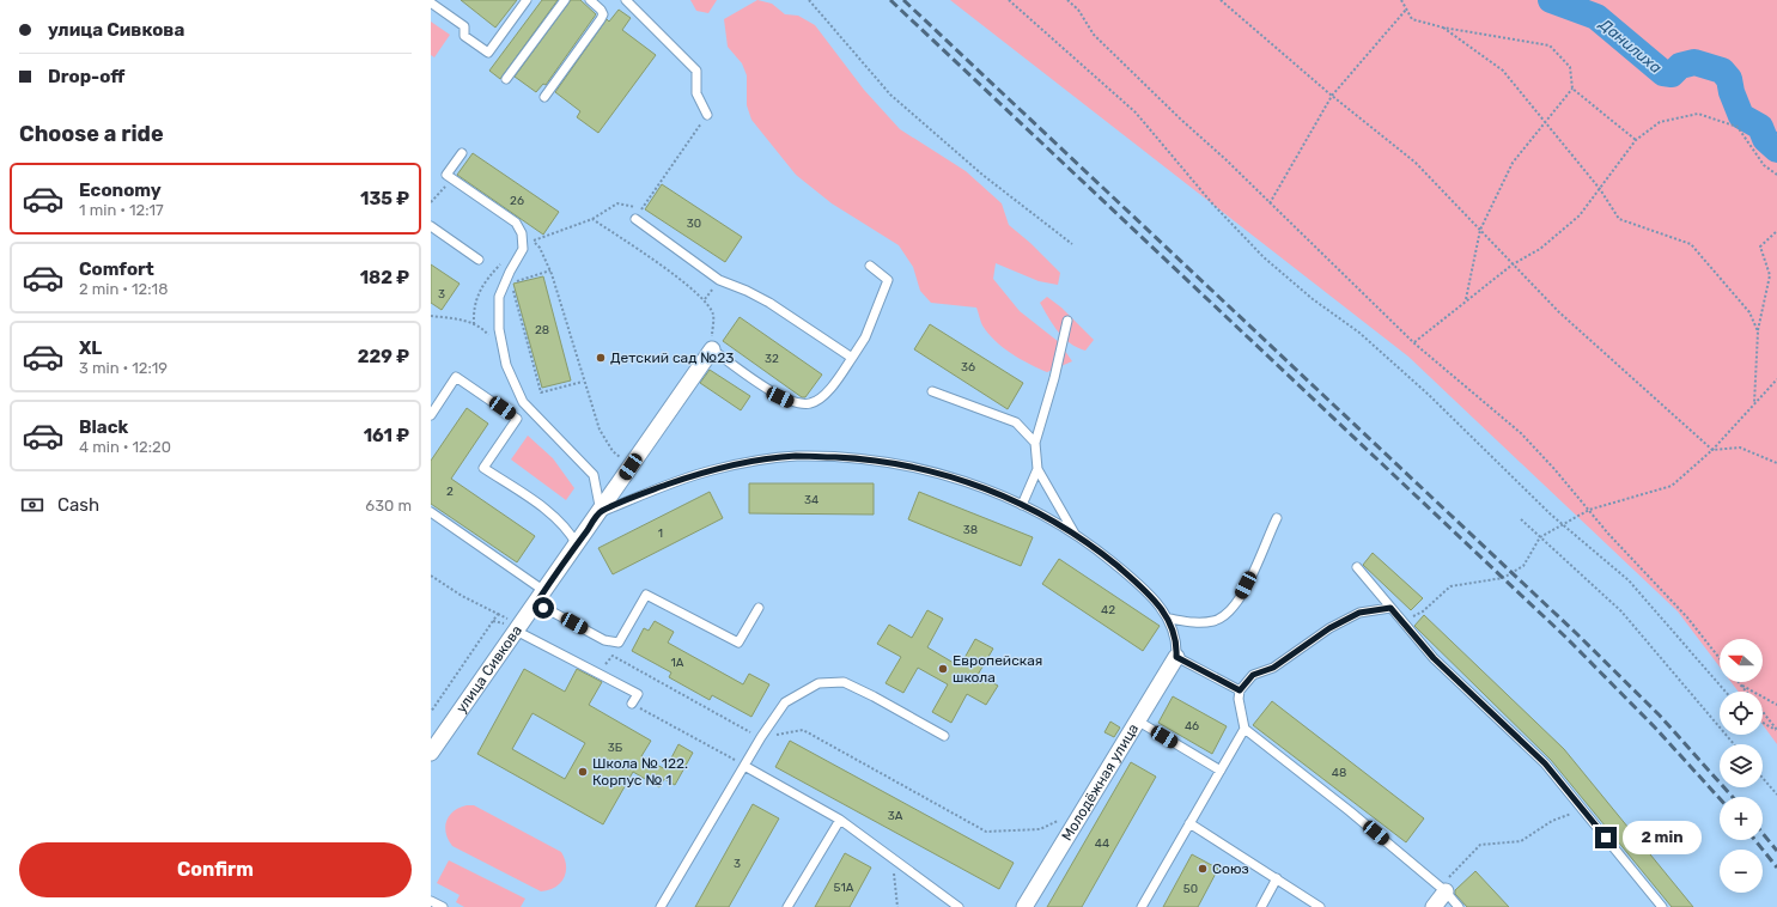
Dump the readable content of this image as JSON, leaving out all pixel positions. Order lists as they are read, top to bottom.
{
  "streets": {
    "street": ["улица Сивкова", "Молодёжная улица"]
  },
  "water": ["Данилиха"],
  "places": [
    "Детский сад №23",
    "Европейская школа",
    "Школа № 122. Корпус № 1",
    "Союз"
  ],
  "house_numbers": [
    "26",
    "30",
    "3",
    "28",
    "32",
    "36",
    "2",
    "34",
    "38",
    "1",
    "42",
    "1А",
    "46",
    "3Б",
    "48",
    "3А",
    "44",
    "3",
    "51А",
    "50"
  ],
  "north": "left",
  "page": {
    "banner": ["улица Сивкова", "Drop-off"],
    "heading": "Choose a ride",
    "list": [
      {
        "name": "Economy",
        "note": "1 min · 12:17",
        "value": "135 ₽"
      },
      {
        "name": "Comfort",
        "note": "2 min · 12:18",
        "value": "182 ₽"
      },
      {
        "name": "XL",
        "note": "3 min · 12:19",
        "value": "229 ₽"
      },
      {
        "name": "Black",
        "note": "4 min · 12:20",
        "value": "161 ₽"
      }
    ],
    "pay": ["Cash", "630 m"],
    "map_buttons": ["+", "−"],
    "bubble": "2 min",
    "buttons": "Confirm"
  }
}
